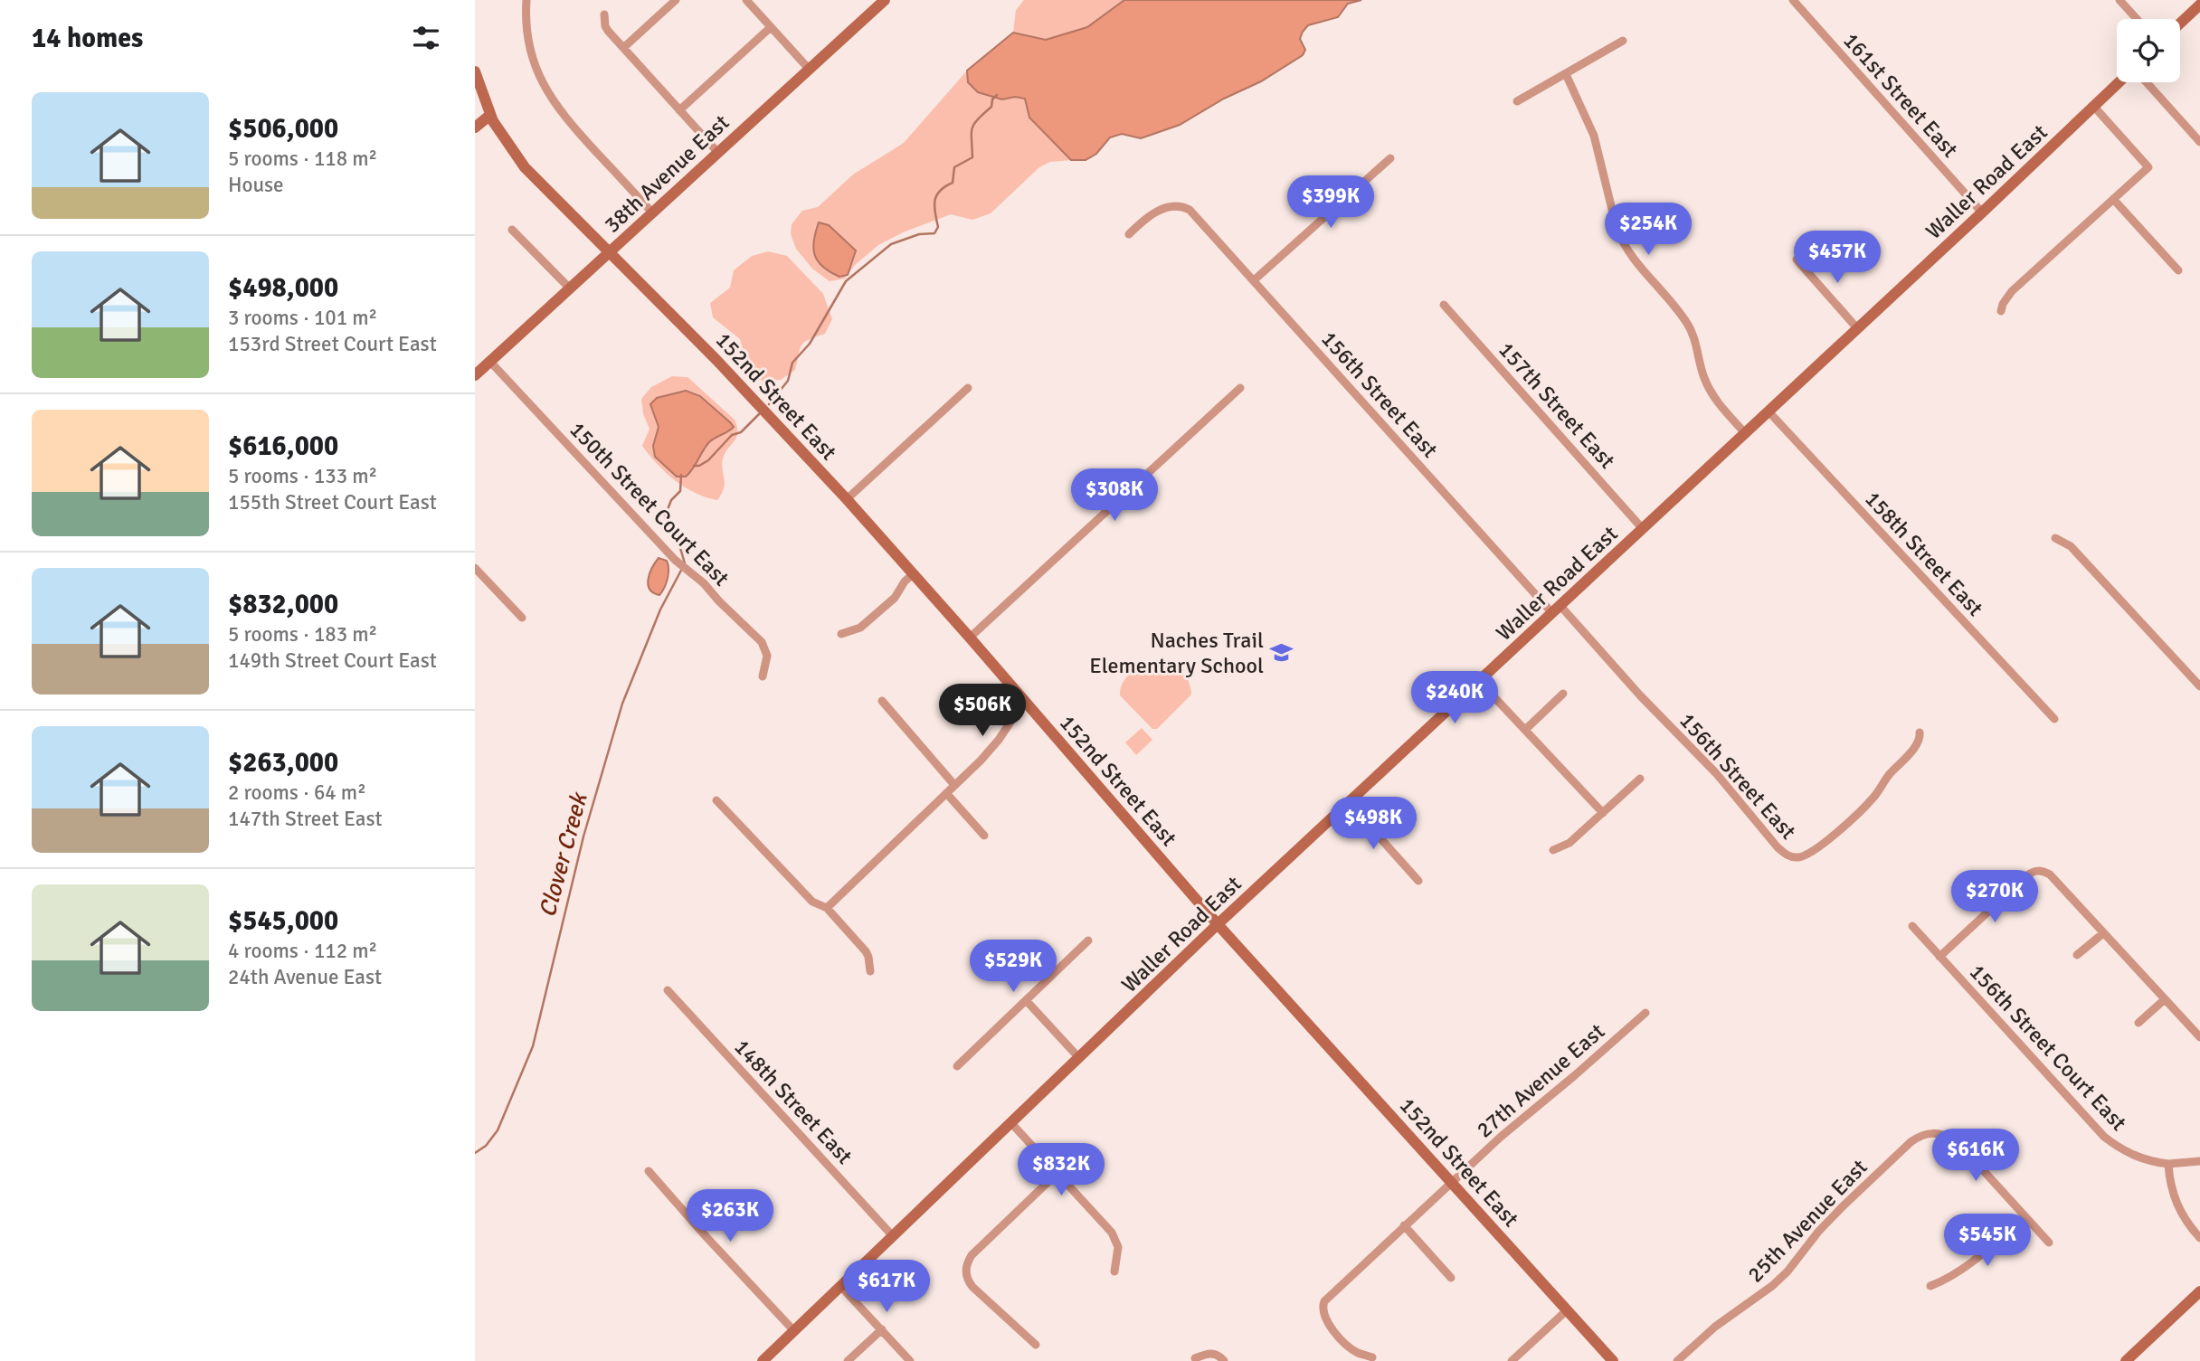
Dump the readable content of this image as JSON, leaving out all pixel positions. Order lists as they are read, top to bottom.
{
  "streets": {
    "street": [
      "161st Street East",
      "38th Avenue East",
      "Waller Road East",
      "156th Street East",
      "152nd Street East",
      "157th Street East",
      "150th Street Court East",
      "158th Street East",
      "156th Street Court East",
      "27th Avenue East",
      "148th Street East",
      "25th Avenue East"
    ]
  },
  "crossings": [
    ["161st Street East", "Waller Road East"],
    ["38th Avenue East", "152nd Street East"],
    ["38th Avenue East", "150th Street Court East"],
    ["Waller Road East", "156th Street East"],
    ["Waller Road East", "152nd Street East"],
    ["Waller Road East", "157th Street East"],
    ["Waller Road East", "158th Street East"],
    ["Waller Road East", "148th Street East"],
    ["152nd Street East", "27th Avenue East"]
  ],
  "water": ["Clover Creek"],
  "places": {
    "school or university": ["Naches Trail Elementary School"]
  },
  "page": {
    "heading": "14 homes",
    "list": [
      {
        "name": "$506,000",
        "note": "5 rooms · 118 m² · House"
      },
      {
        "name": "$498,000",
        "note": "3 rooms · 101 m² · 153rd Street Court East"
      },
      {
        "name": "$616,000",
        "note": "5 rooms · 133 m² · 155th Street Court East"
      },
      {
        "name": "$832,000",
        "note": "5 rooms · 183 m² · 149th Street Court East"
      },
      {
        "name": "$263,000",
        "note": "2 rooms · 64 m² · 147th Street East"
      },
      {
        "name": "$545,000",
        "note": "4 rooms · 112 m² · 24th Avenue East"
      }
    ],
    "price": [
      "$399K",
      "$254K",
      "$457K",
      "$308K",
      "$240K",
      "$506K",
      "$498K",
      "$270K",
      "$529K",
      "$616K",
      "$832K",
      "$263K",
      "$545K",
      "$617K"
    ]
  }
}
